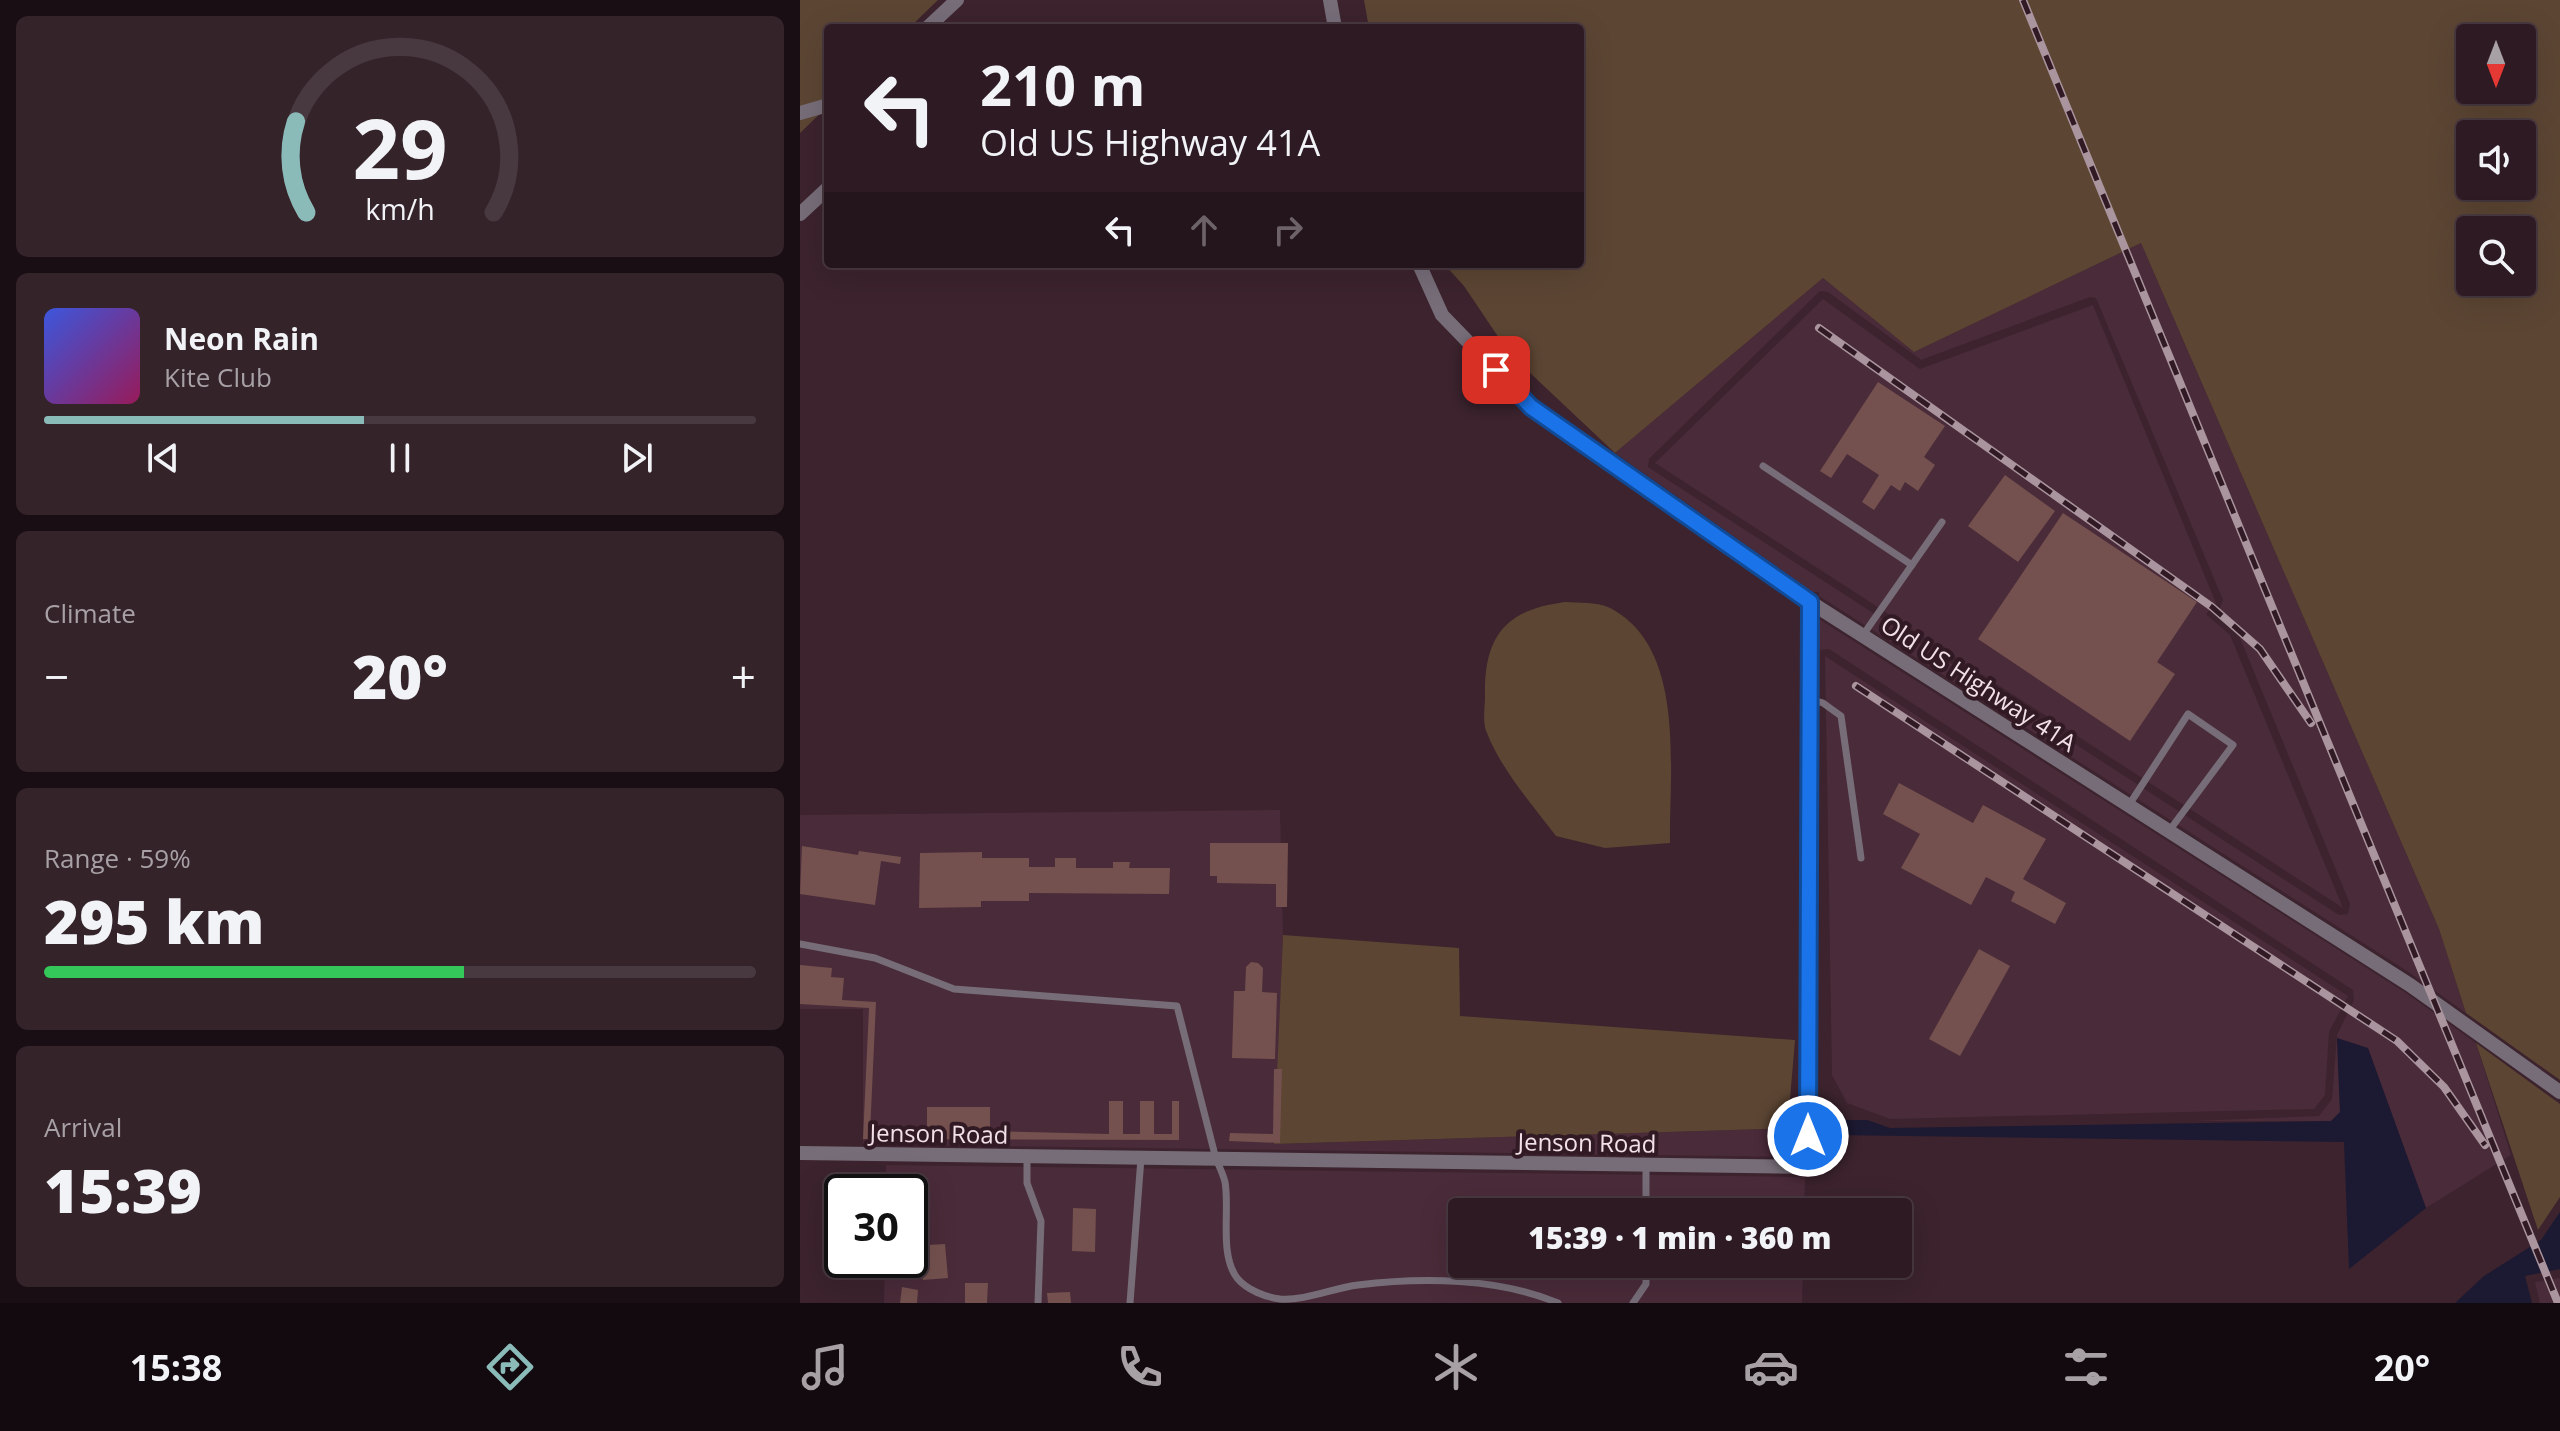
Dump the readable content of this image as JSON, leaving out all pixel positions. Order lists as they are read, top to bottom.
{
  "streets": {
    "street": ["Old US Highway 41A", "Jenson Road"]
  },
  "crossings": [
    ["Old US Highway 41A", "Jenson Road"]
  ],
  "north": "bottom",
  "page": {
    "turn": ["210 m", "Old US Highway 41A"],
    "song": ["Neon Rain", "Kite Club"],
    "tile": [
      "Climate",
      ["Range · 59%", "295 km"],
      ["Arrival", "15:39"]
    ],
    "heat": ["−", "20°", "+"],
    "limit": "30",
    "trip": "15:39 · 1 min · 360 m",
    "tabs": ["15:38", "20°"],
    "gauge": ["29", "km/h"]
  }
}
